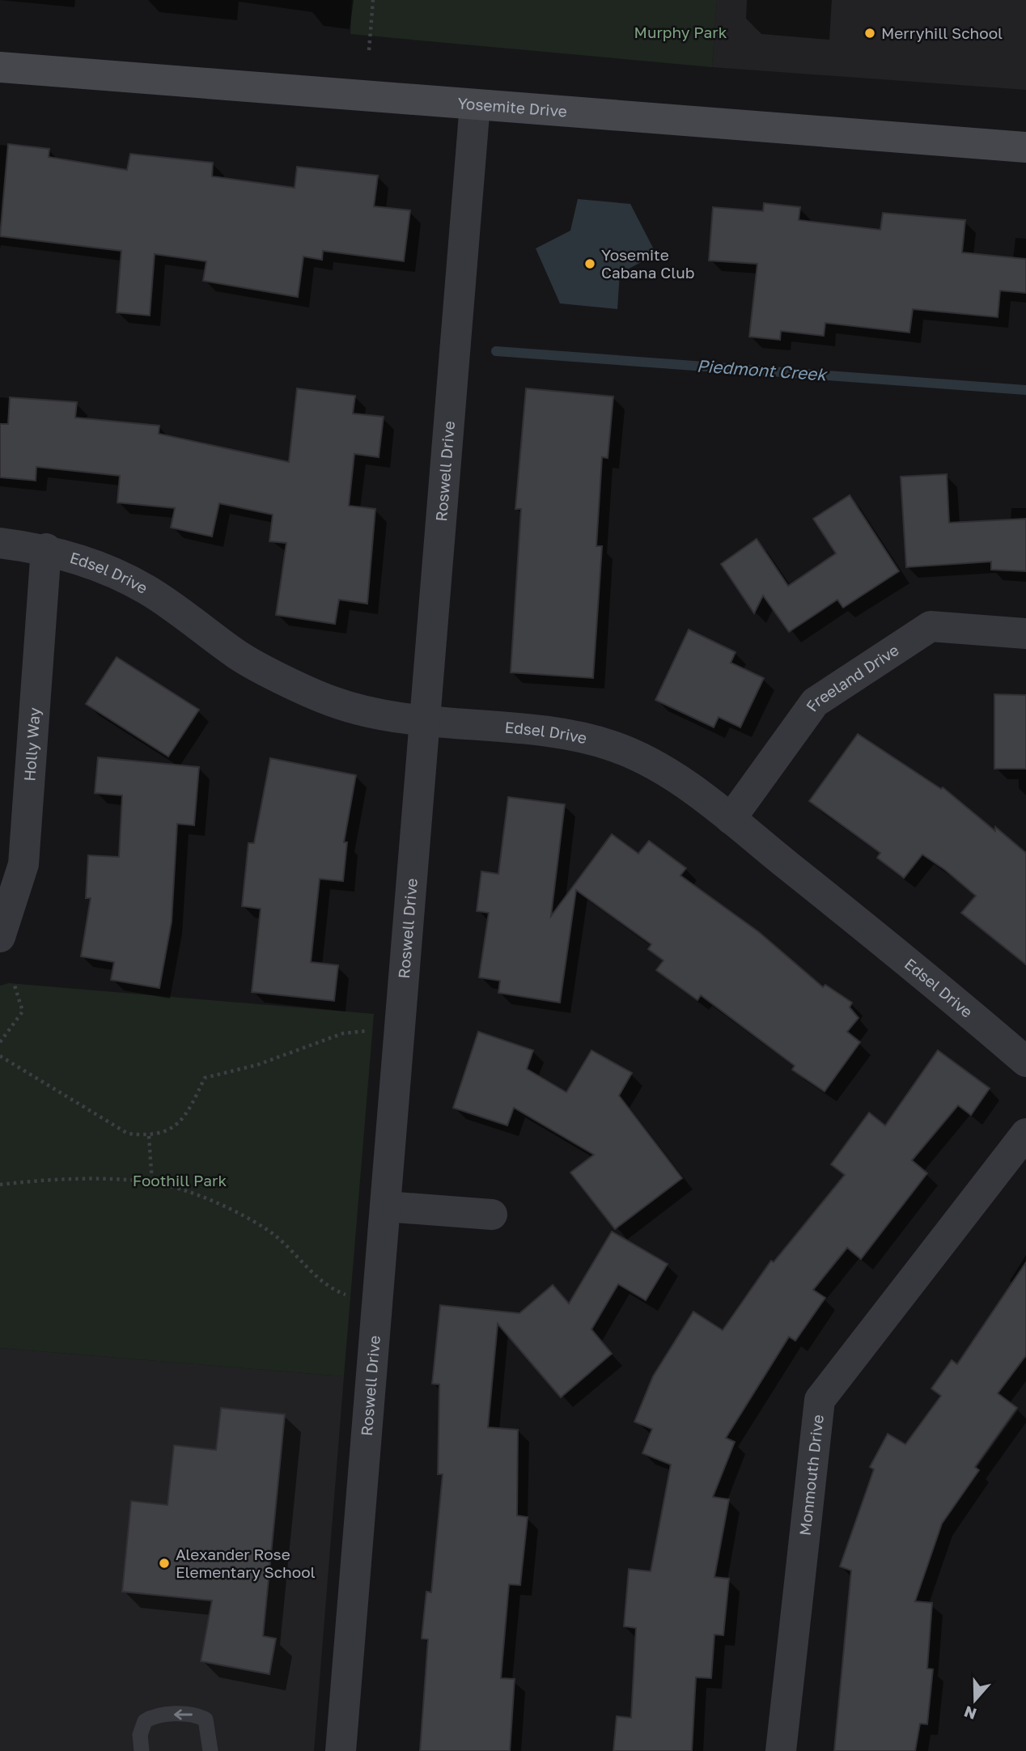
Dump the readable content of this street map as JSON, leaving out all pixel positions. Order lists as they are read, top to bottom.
{
  "streets": {
    "street": [
      "Yosemite Drive",
      "Roswell Drive",
      "Edsel Drive",
      "Freeland Drive",
      "Holly Way",
      "Monmouth Drive"
    ]
  },
  "crossings": [
    ["Yosemite Drive", "Roswell Drive"],
    ["Roswell Drive", "Edsel Drive"],
    ["Edsel Drive", "Freeland Drive"],
    ["Edsel Drive", "Holly Way"]
  ],
  "water": ["Piedmont Creek"],
  "parks": ["Murphy Park", "Foothill Park"],
  "places": ["Merryhill School", "Yosemite Cabana Club", "Alexander Rose Elementary School"],
  "north": "bottom"
}
